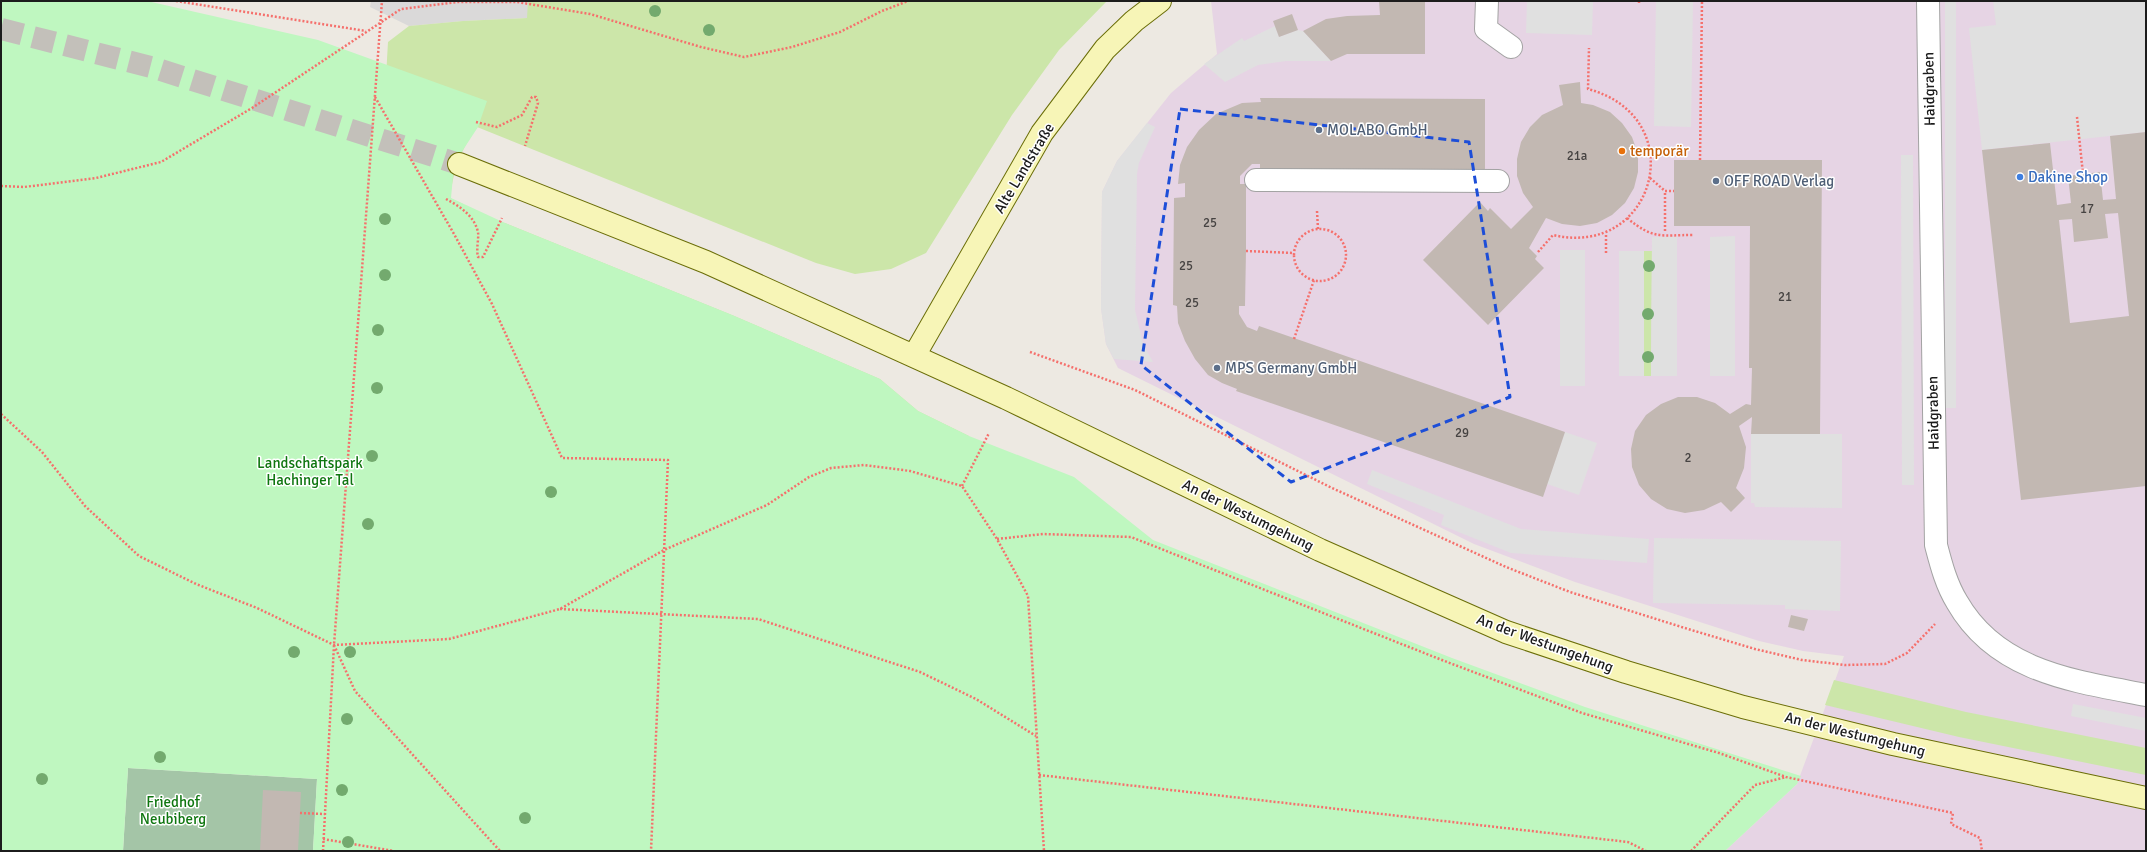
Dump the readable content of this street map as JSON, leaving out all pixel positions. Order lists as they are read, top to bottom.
{
  "streets": {
    "main road": ["Alte Landstraße", "An der Westumgehung"],
    "street": ["Haidgraben"]
  },
  "crossings": [
    ["Alte Landstraße", "An der Westumgehung"]
  ],
  "parks": ["Landschaftspark Hachinger Tal", "Friedhof Neubiberg"],
  "places": [
    "MOLABO GmbH",
    "temporär",
    "Dakine Shop",
    "OFF ROAD Verlag",
    "MPS Germany GmbH"
  ],
  "house_numbers": [
    "21a",
    "17",
    "25",
    "25",
    "21",
    "25",
    "29",
    "2"
  ]
}
